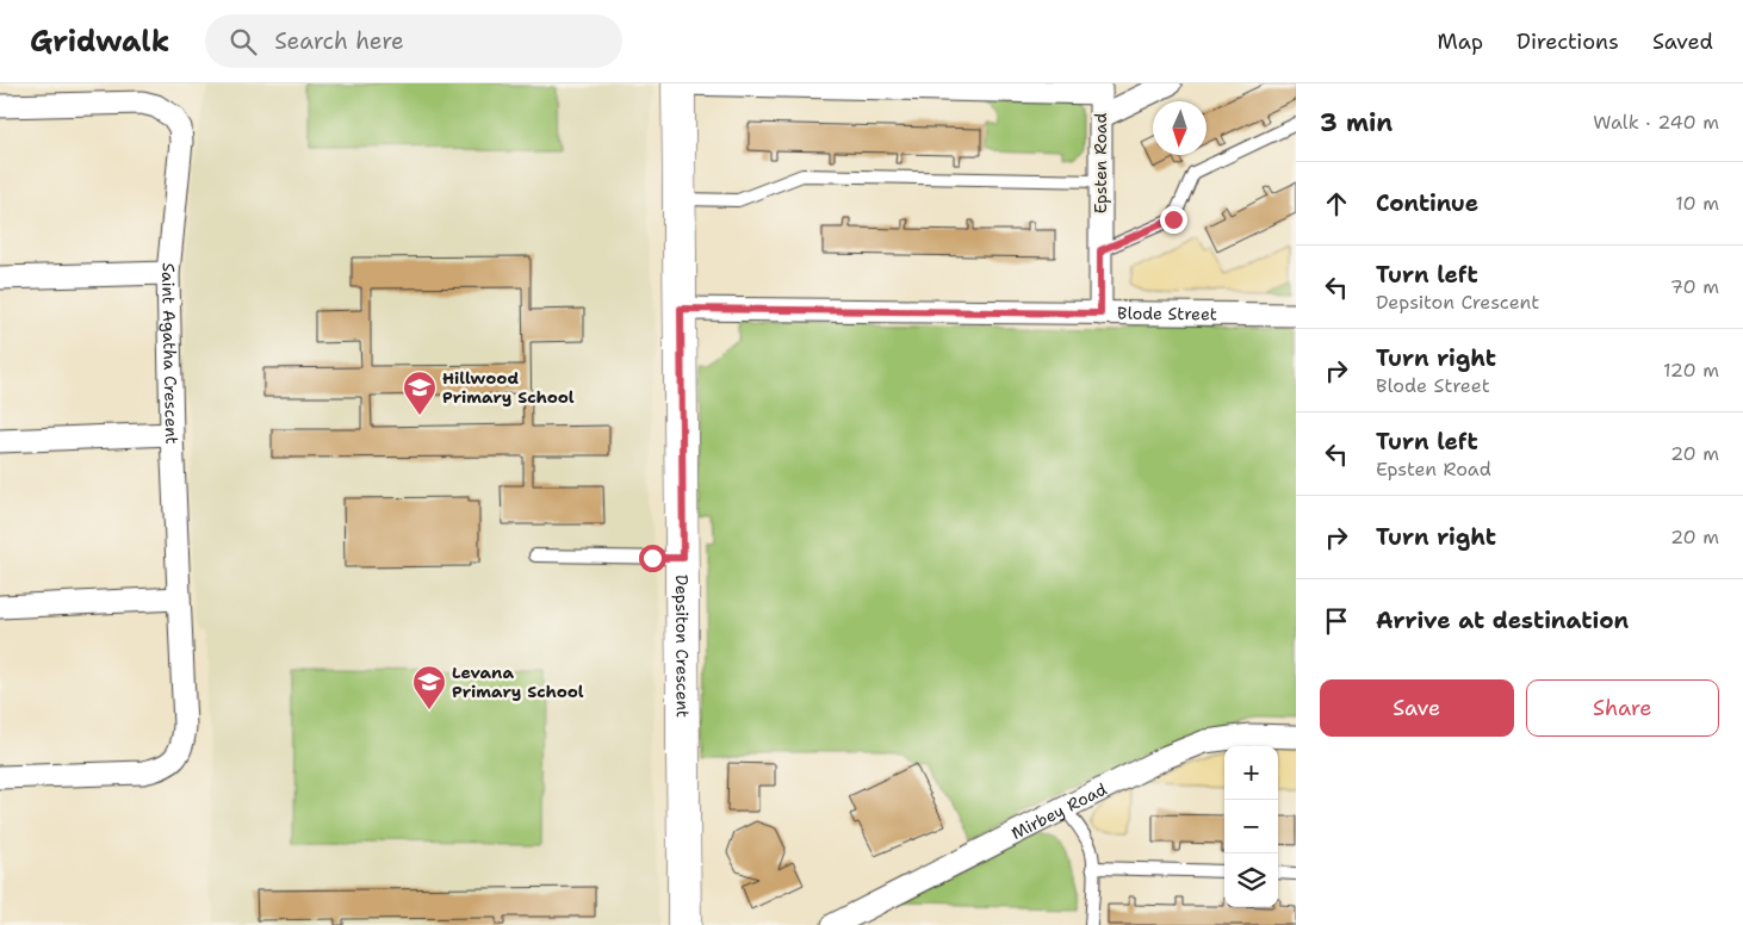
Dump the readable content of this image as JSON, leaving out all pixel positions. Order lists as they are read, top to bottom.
{
  "streets": {
    "street": [
      "Epsten Road",
      "Blode Street",
      "Saint Agatha Crescent",
      "Depsiton Crescent",
      "Mirbey Road"
    ]
  },
  "crossings": [
    ["Epsten Road", "Blode Street"],
    ["Blode Street", "Depsiton Crescent"]
  ],
  "places": {
    "school or university": ["Hillwood Primary School", "Levana Primary School"]
  },
  "north": "bottom",
  "page": {
    "header": "Gridwalk",
    "search": "Search here",
    "nav": ["Map", "Directions", "Saved"],
    "heading": ["3 min", "Walk · 240 m"],
    "list": [
      ["Continue", "10 m"],
      ["Turn left", "Depsiton Crescent", "70 m"],
      ["Turn right", "Blode Street", "120 m"],
      ["Turn left", "Epsten Road", "20 m"],
      ["Turn right", "20 m"],
      "Arrive at destination"
    ],
    "buttons": ["Save", "Share"],
    "map_buttons": ["+", "−"]
  }
}
